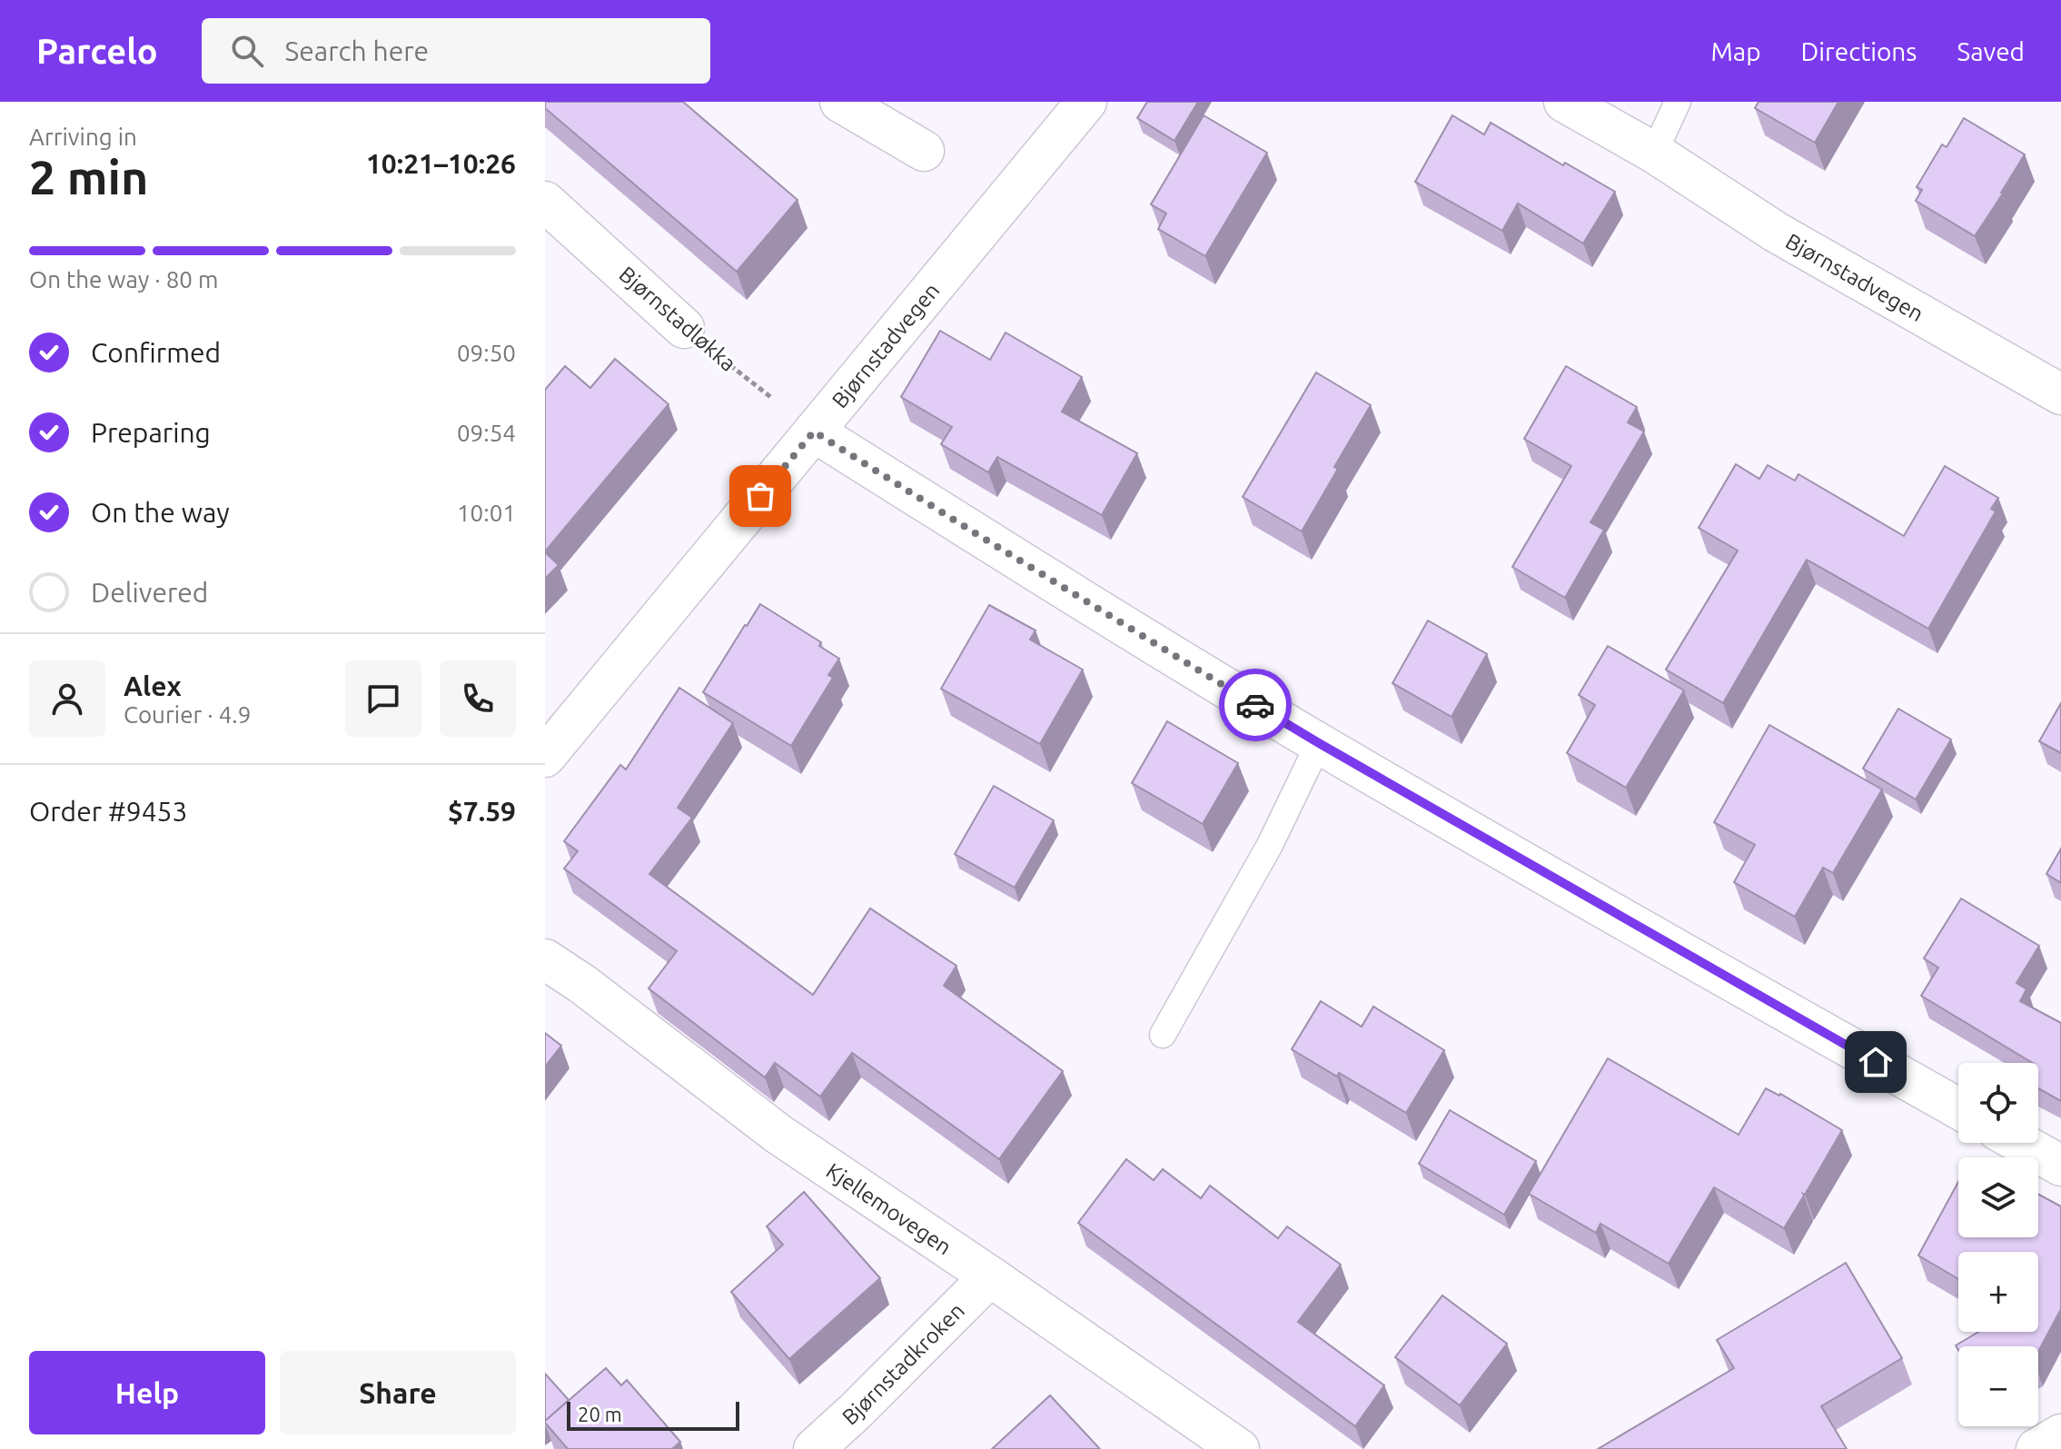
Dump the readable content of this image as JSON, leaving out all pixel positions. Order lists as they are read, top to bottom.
{
  "streets": {
    "street": [
      "Bjørnstadvegen",
      "Bjørnstadløkka",
      "Kjellemovegen",
      "Bjørnstadkroken"
    ]
  },
  "crossings": [
    ["Bjørnstadvegen", "Bjørnstadløkka"],
    ["Kjellemovegen", "Bjørnstadkroken"]
  ],
  "scale_bar": "20 m",
  "page": {
    "header": "Parcelo",
    "search": "Search here",
    "nav": ["Map", "Directions", "Saved"],
    "heading": ["2 min", "Arriving in", "10:21–10:26"],
    "panel": [
      "Alex",
      "Courier · 4.9",
      "Order #9453",
      "$7.59"
    ],
    "bar": "On the way · 80 m",
    "list": [
      ["Confirmed", "09:50"],
      ["Preparing", "09:54"],
      ["On the way", "10:01"],
      "Delivered"
    ],
    "map_buttons": ["+", "−"],
    "buttons": ["Help", "Share"],
    "scale": "20 m"
  }
}
